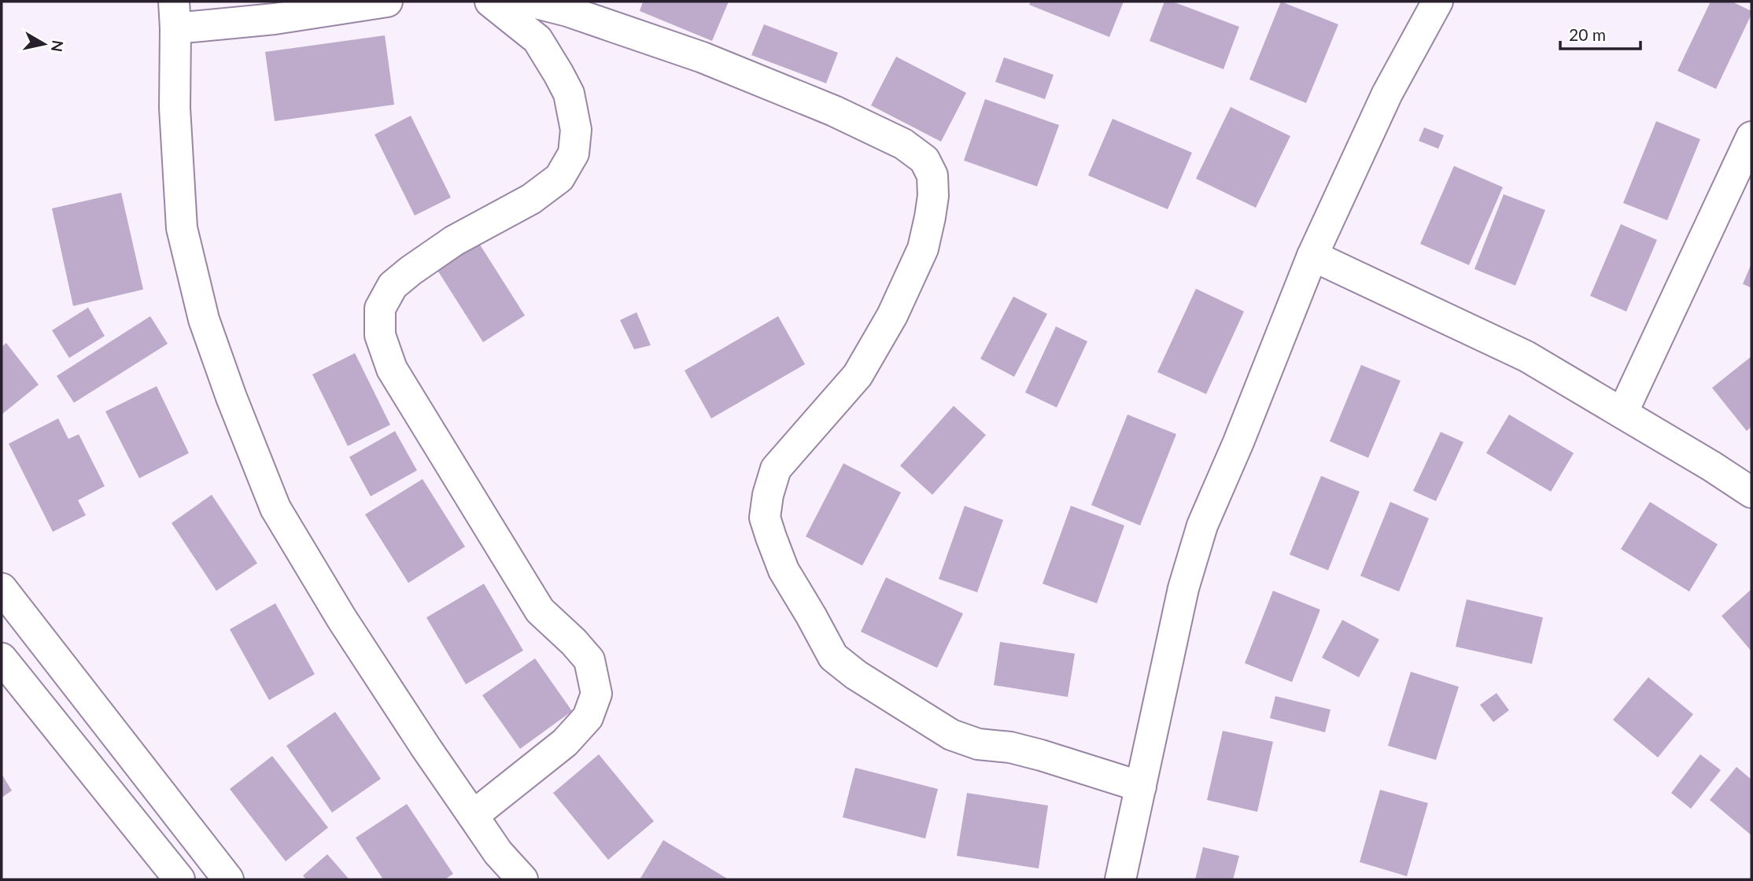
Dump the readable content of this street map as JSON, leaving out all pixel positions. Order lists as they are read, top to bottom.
{
  "scale_bar": "20 m",
  "north": "right"
}
